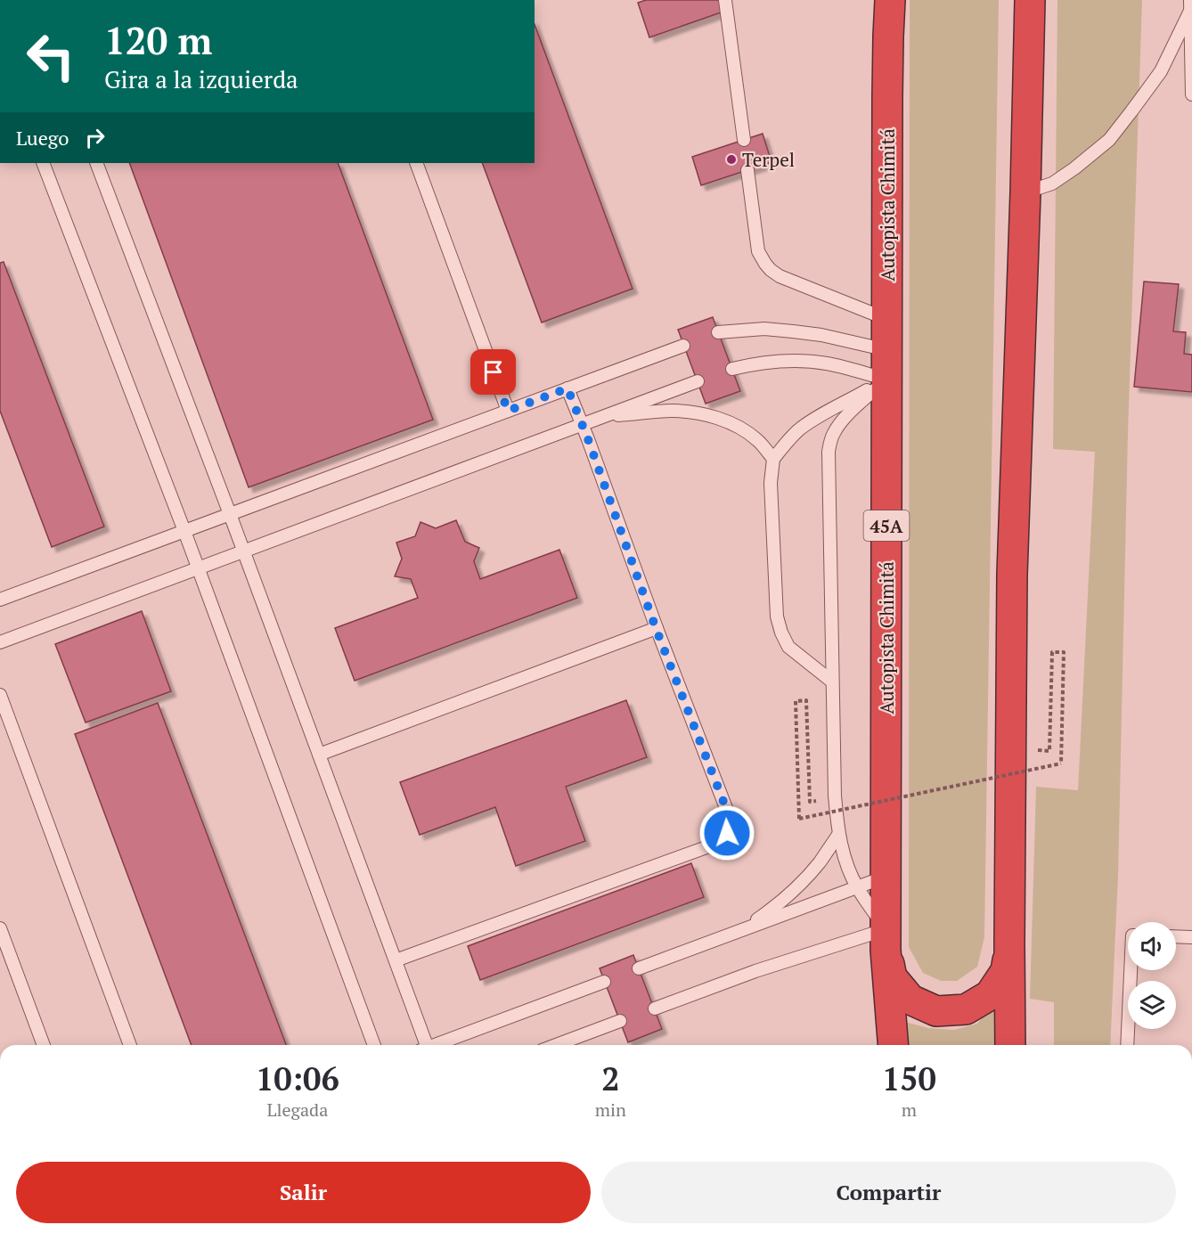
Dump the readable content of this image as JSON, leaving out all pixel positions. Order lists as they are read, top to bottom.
{
  "streets": {
    "highway": ["Autopista Chimitá", "45A"]
  },
  "places": ["Terpel"],
  "page": {
    "turn": ["120 m", "Gira a la izquierda"],
    "then": "Luego",
    "eta": [
      "10:06",
      "Llegada",
      "2",
      "min",
      "150",
      "m"
    ],
    "buttons": ["Salir", "Compartir"]
  }
}
